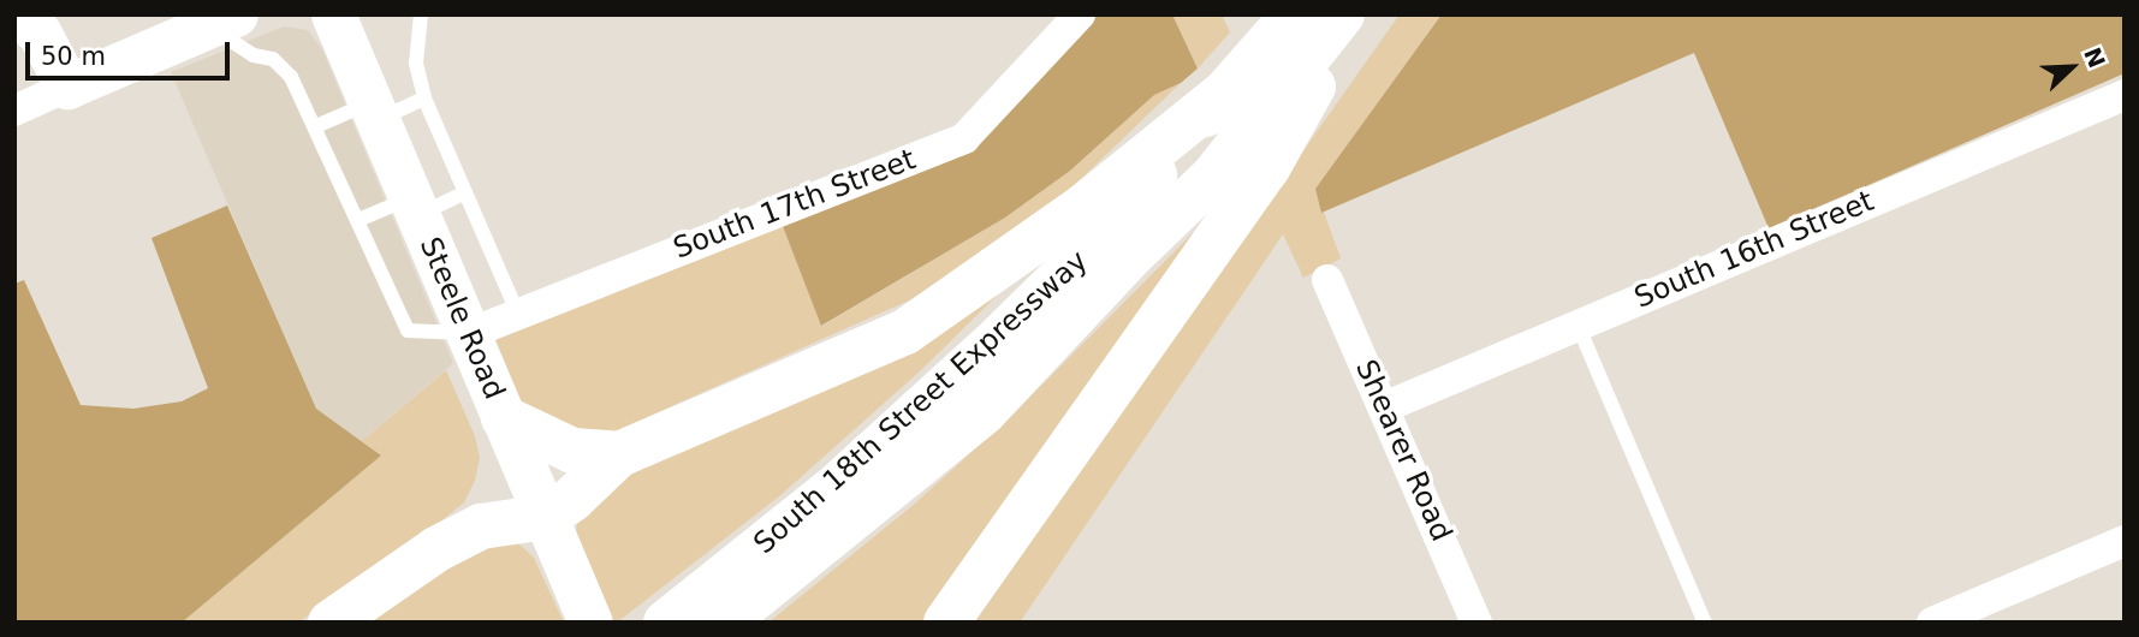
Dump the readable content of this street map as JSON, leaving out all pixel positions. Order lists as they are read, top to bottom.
{
  "streets": {
    "highway": ["South 18th Street Expressway"],
    "main road": ["Steele Road"],
    "street": ["South 17th Street", "South 16th Street", "Shearer Road"]
  },
  "crossings": [
    ["South 17th Street", "Steele Road"],
    ["South 16th Street", "Shearer Road"]
  ],
  "scale_bar": "50 m",
  "north": "top right"
}
